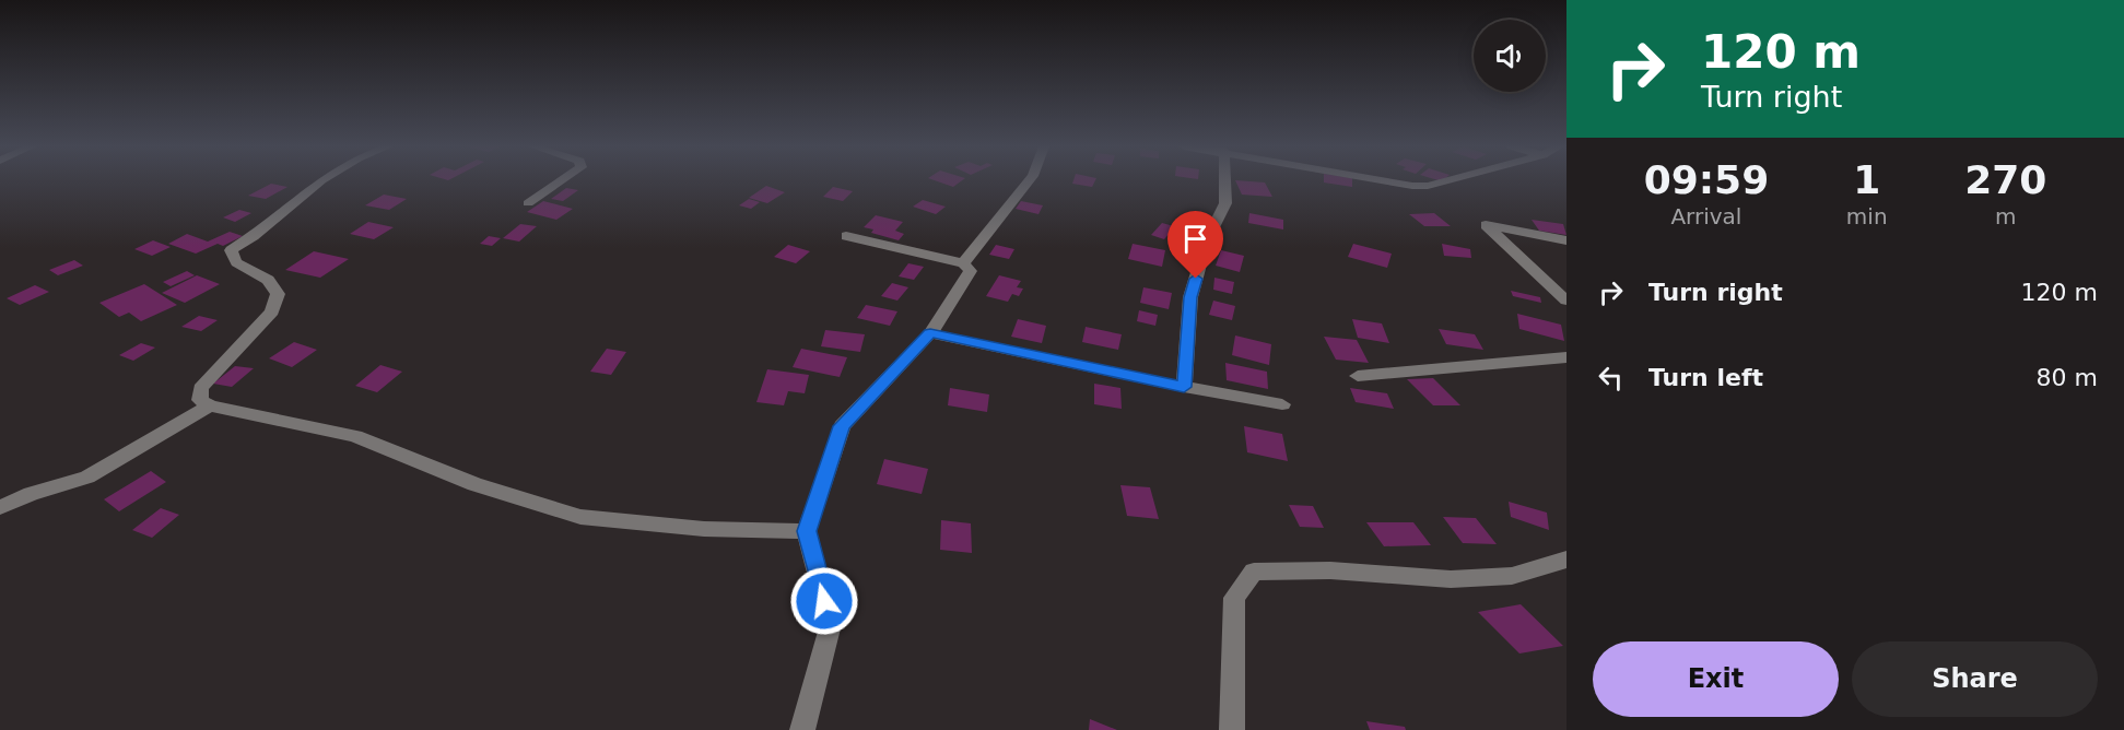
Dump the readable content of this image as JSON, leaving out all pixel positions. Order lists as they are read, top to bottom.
{
  "page": {
    "turn": ["120 m", "Turn right"],
    "eta": [
      "09:59",
      "Arrival",
      "1",
      "min",
      "270",
      "m"
    ],
    "list": [
      {
        "name": "Turn right",
        "value": "120 m"
      },
      {
        "name": "Turn left",
        "value": "80 m"
      }
    ],
    "buttons": ["Exit", "Share"]
  }
}
